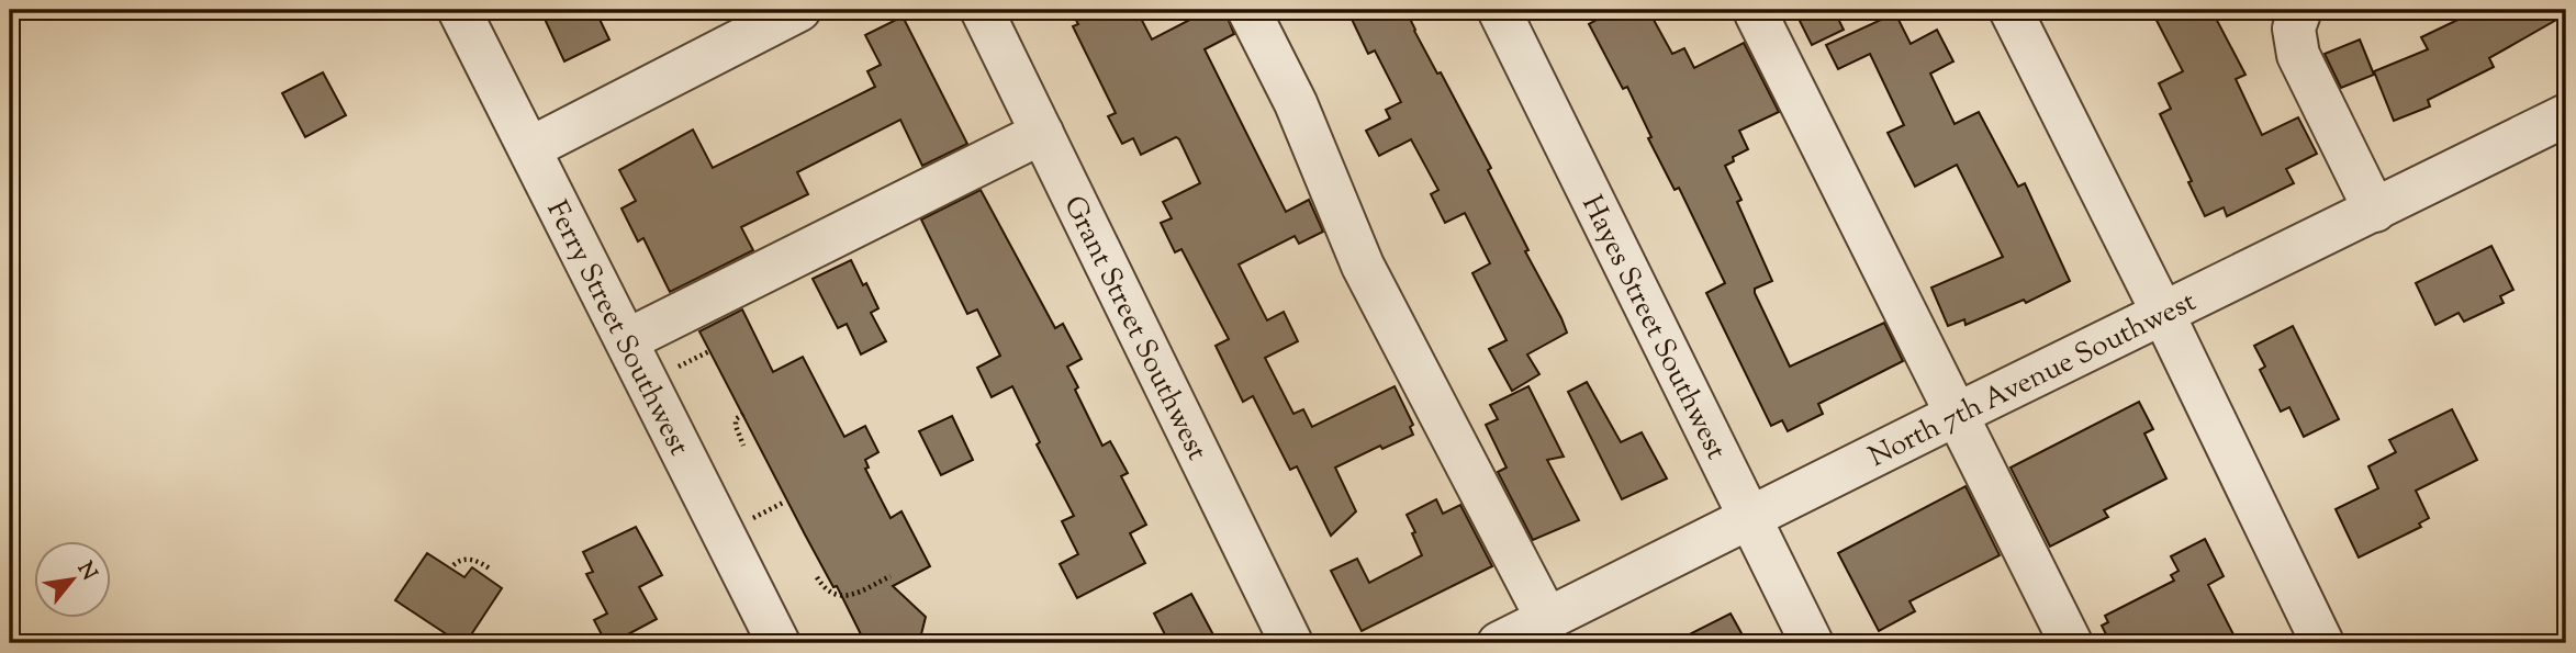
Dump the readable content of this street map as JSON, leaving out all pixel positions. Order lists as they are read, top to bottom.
{
  "streets": {
    "street": [
      "Ferry Street Southwest",
      "Hayes Street Southwest",
      "Grant Street Southwest",
      "North 7th Avenue Southwest"
    ]
  },
  "crossings": [
    ["Hayes Street Southwest", "North 7th Avenue Southwest"]
  ],
  "north": "top right"
}
